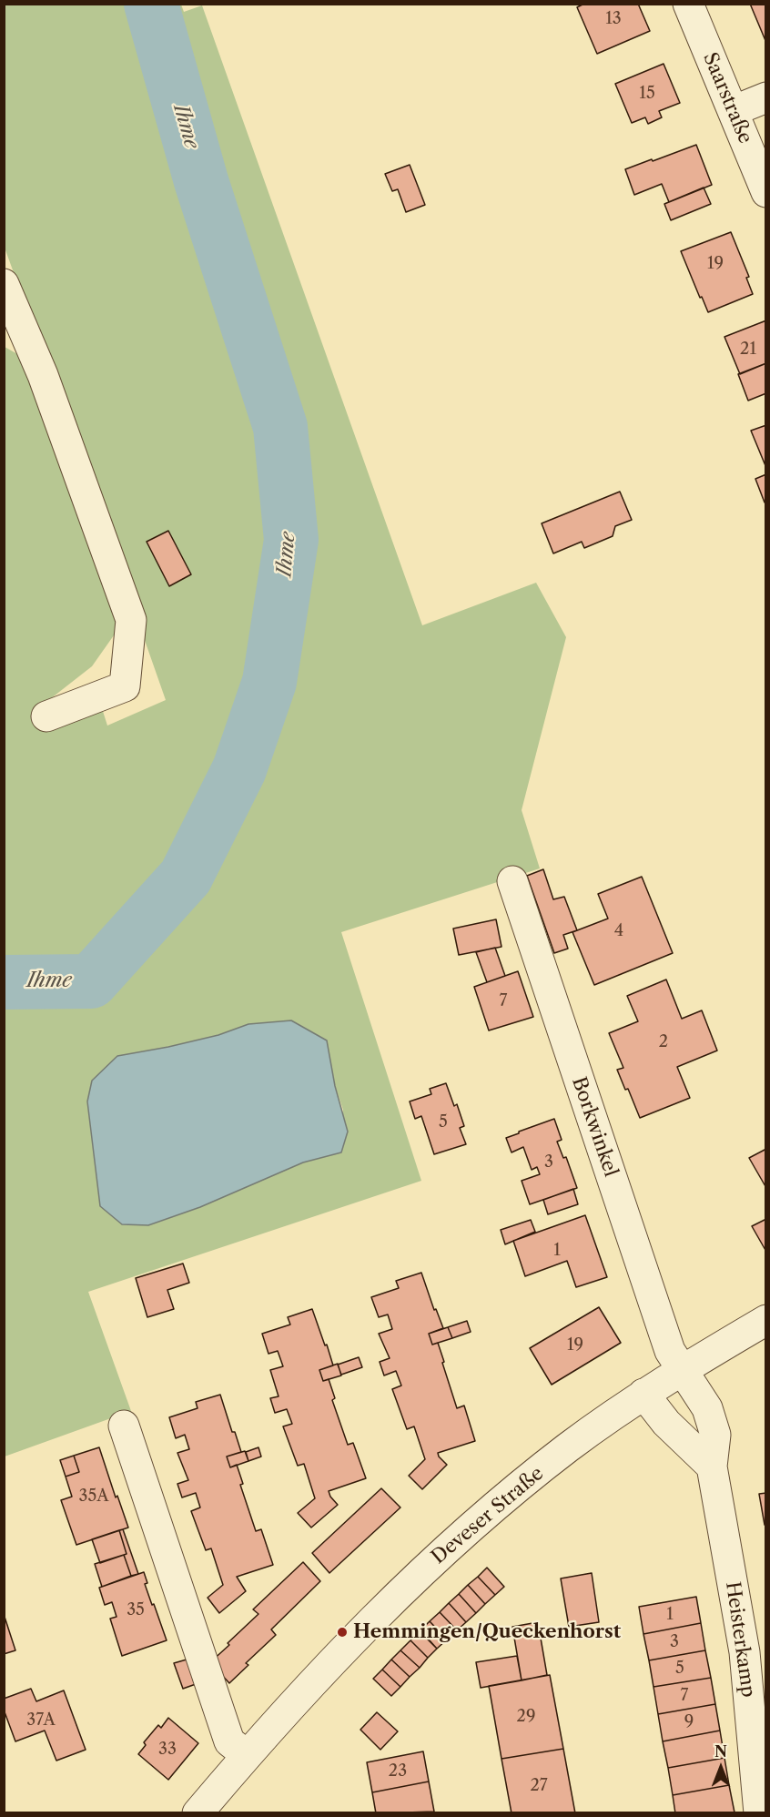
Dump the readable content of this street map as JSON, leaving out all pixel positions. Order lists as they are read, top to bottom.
{
  "streets": {
    "street": [
      "Saarstraße",
      "Borkwinkel",
      "Deveser Straße",
      "Heisterkamp"
    ]
  },
  "crossings": [
    ["Borkwinkel", "Deveser Straße"],
    ["Borkwinkel", "Heisterkamp"],
    ["Deveser Straße", "Heisterkamp"]
  ],
  "water": ["Ihme"],
  "places": ["Hemmingen/Queckenhorst"],
  "house_numbers": [
    "13",
    "15",
    "19",
    "21",
    "4",
    "7",
    "2",
    "5",
    "3",
    "1",
    "19",
    "35A",
    "35",
    "1",
    "3",
    "5",
    "7",
    "29",
    "37A",
    "9",
    "33",
    "23",
    "27"
  ],
  "north": "top"
}
